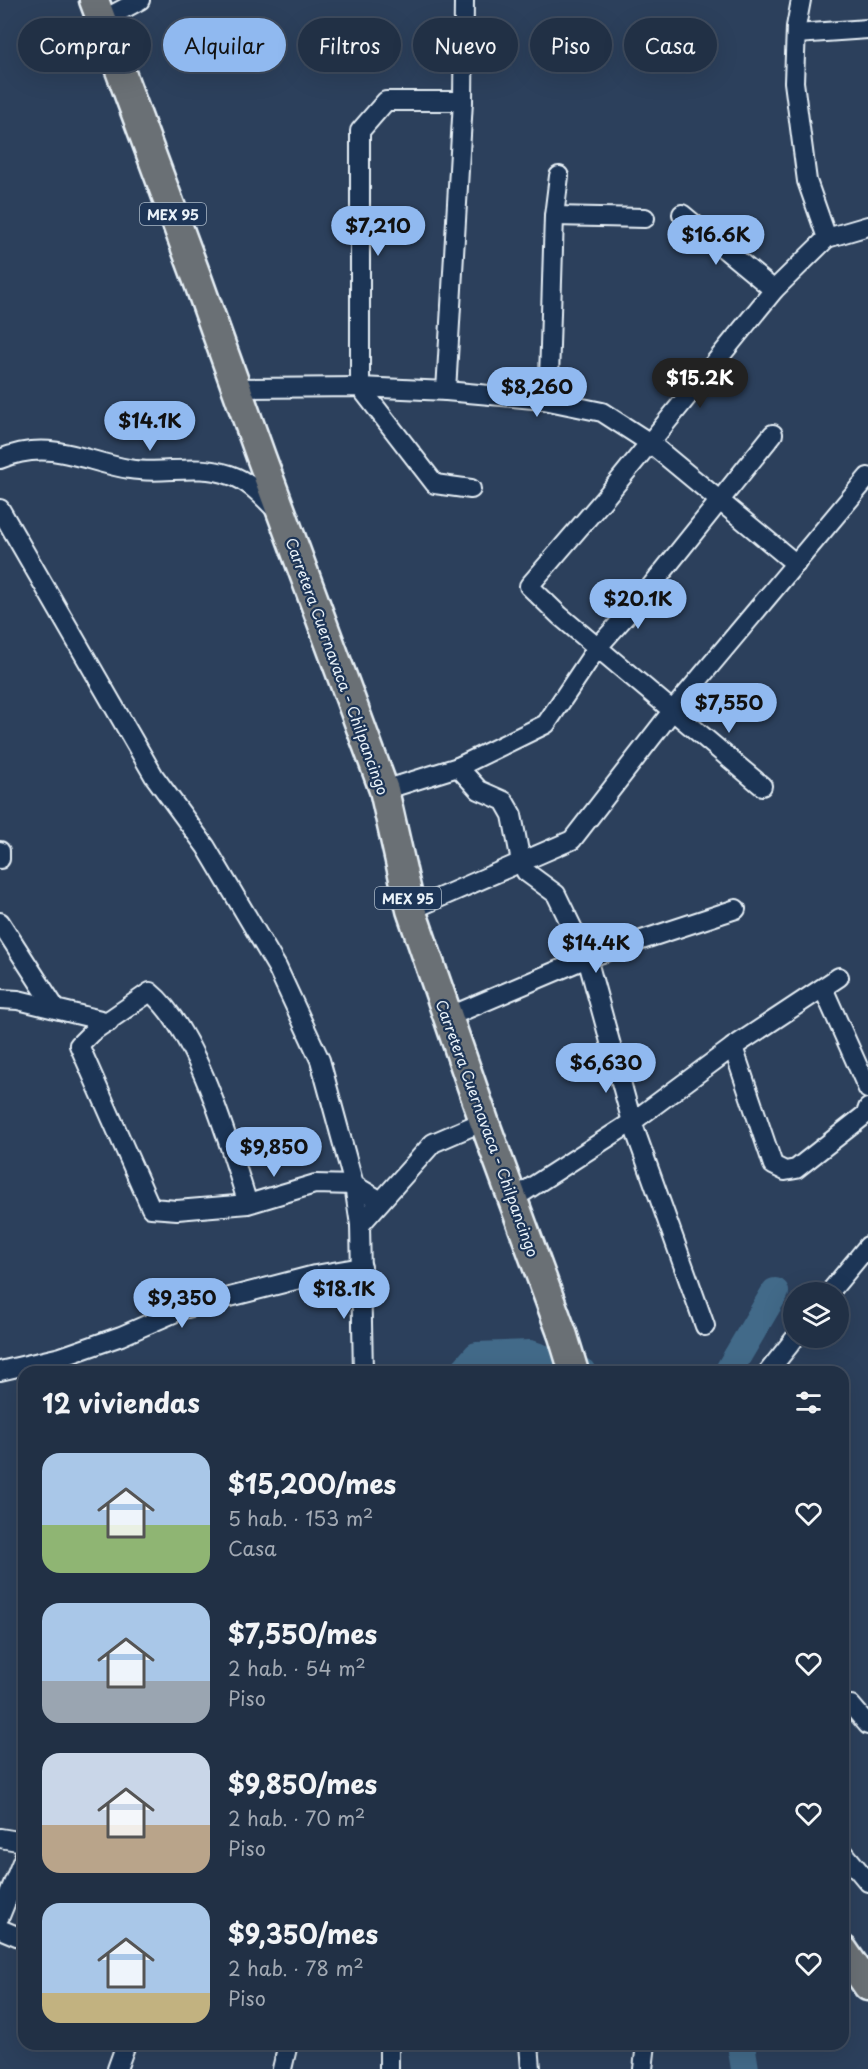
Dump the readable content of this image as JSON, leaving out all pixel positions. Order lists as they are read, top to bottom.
{
  "streets": {
    "main road": ["MEX 95", "Carretera Cuernavaca - Chilpancingo"]
  },
  "page": {
    "chip": [
      "Comprar",
      "Alquilar",
      "Filtros",
      "Nuevo",
      "Piso",
      "Casa"
    ],
    "price": [
      "$7,210",
      "$16.6K",
      "$15.2K",
      "$8,260",
      "$14.1K",
      "$20.1K",
      "$7,550",
      "$14.4K",
      "$6,630",
      "$9,850",
      "$18.1K",
      "$9,350"
    ],
    "heading": "12 viviendas",
    "list": [
      {
        "name": "$15,200/mes",
        "note": "5 hab. · 153 m² · Casa"
      },
      {
        "name": "$7,550/mes",
        "note": "2 hab. · 54 m² · Piso"
      },
      {
        "name": "$9,850/mes",
        "note": "2 hab. · 70 m² · Piso"
      },
      {
        "name": "$9,350/mes",
        "note": "2 hab. · 78 m² · Piso"
      }
    ]
  }
}
